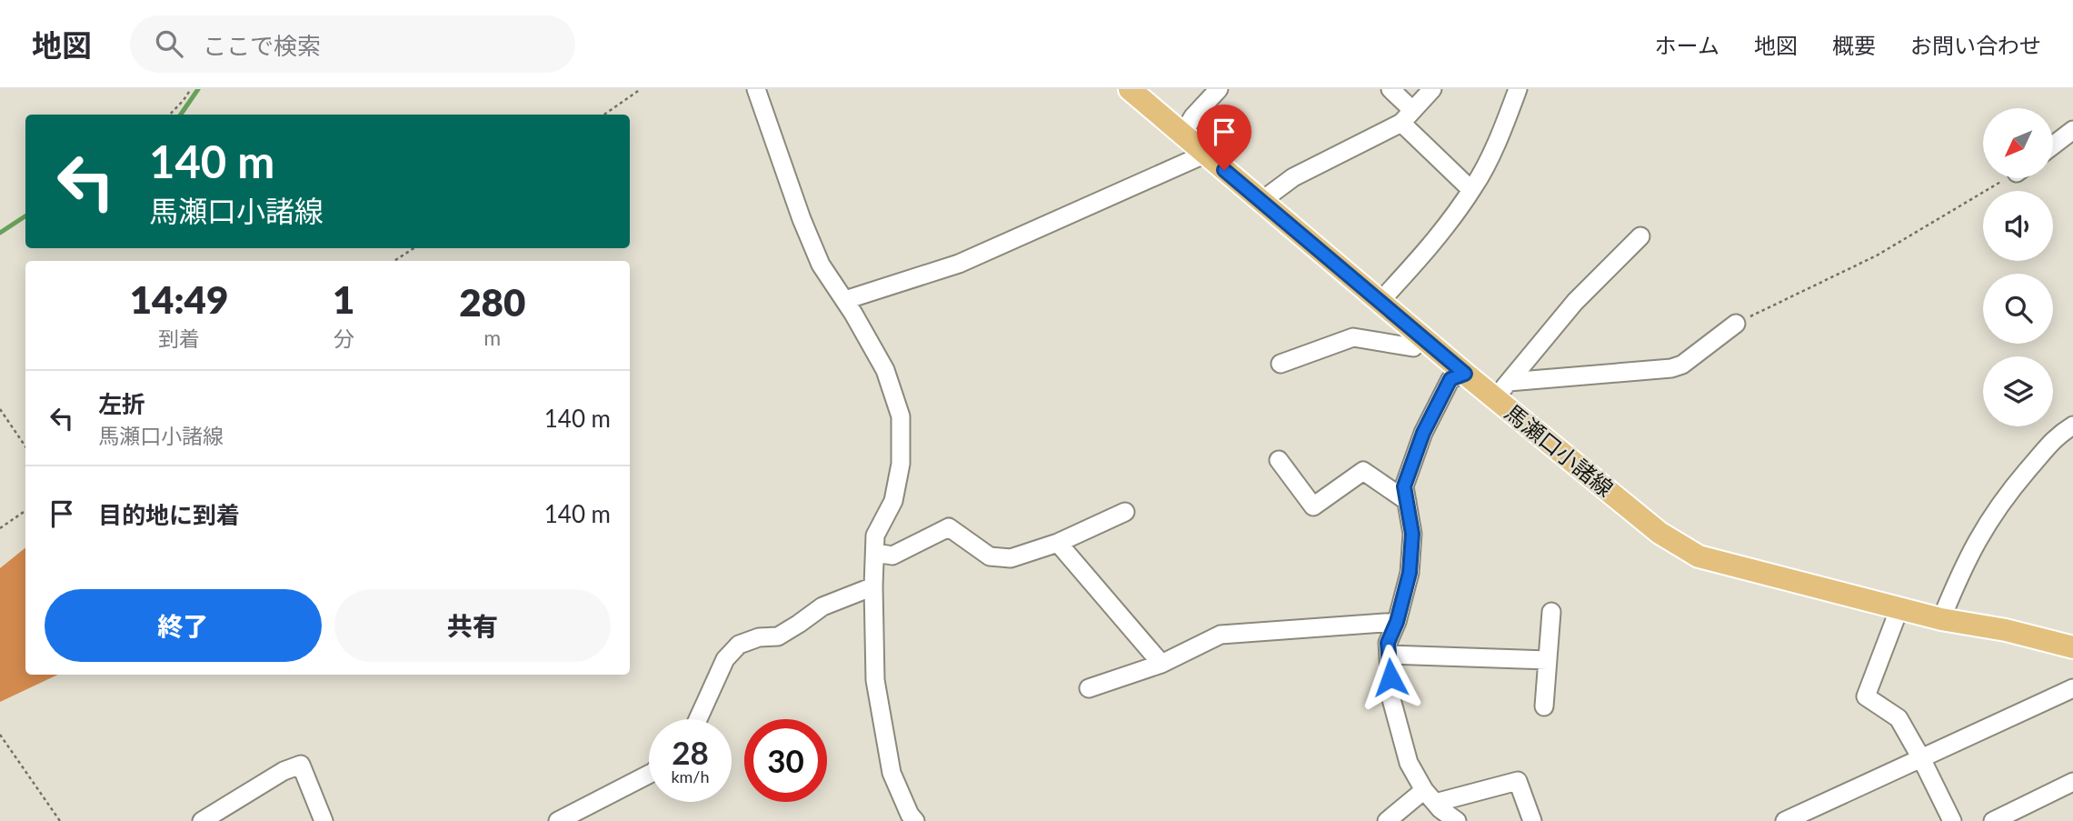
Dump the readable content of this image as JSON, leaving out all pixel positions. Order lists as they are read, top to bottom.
{
  "streets": {
    "main road": ["馬瀬口小諸線"]
  },
  "north": "bottom left",
  "page": {
    "header": "地図",
    "search": "ここで検索",
    "nav": [
      "ホーム",
      "地図",
      "概要",
      "お問い合わせ"
    ],
    "turn": ["140 m", "馬瀬口小諸線"],
    "eta": [
      "14:49",
      "到着",
      "1",
      "分",
      "280",
      "m"
    ],
    "list": [
      {
        "name": "左折",
        "note": "馬瀬口小諸線",
        "value": "140 m"
      },
      {
        "name": "目的地に到着",
        "value": "140 m"
      }
    ],
    "buttons": ["終了", "共有"],
    "speed": "28 km/h",
    "limit": "30"
  }
}
